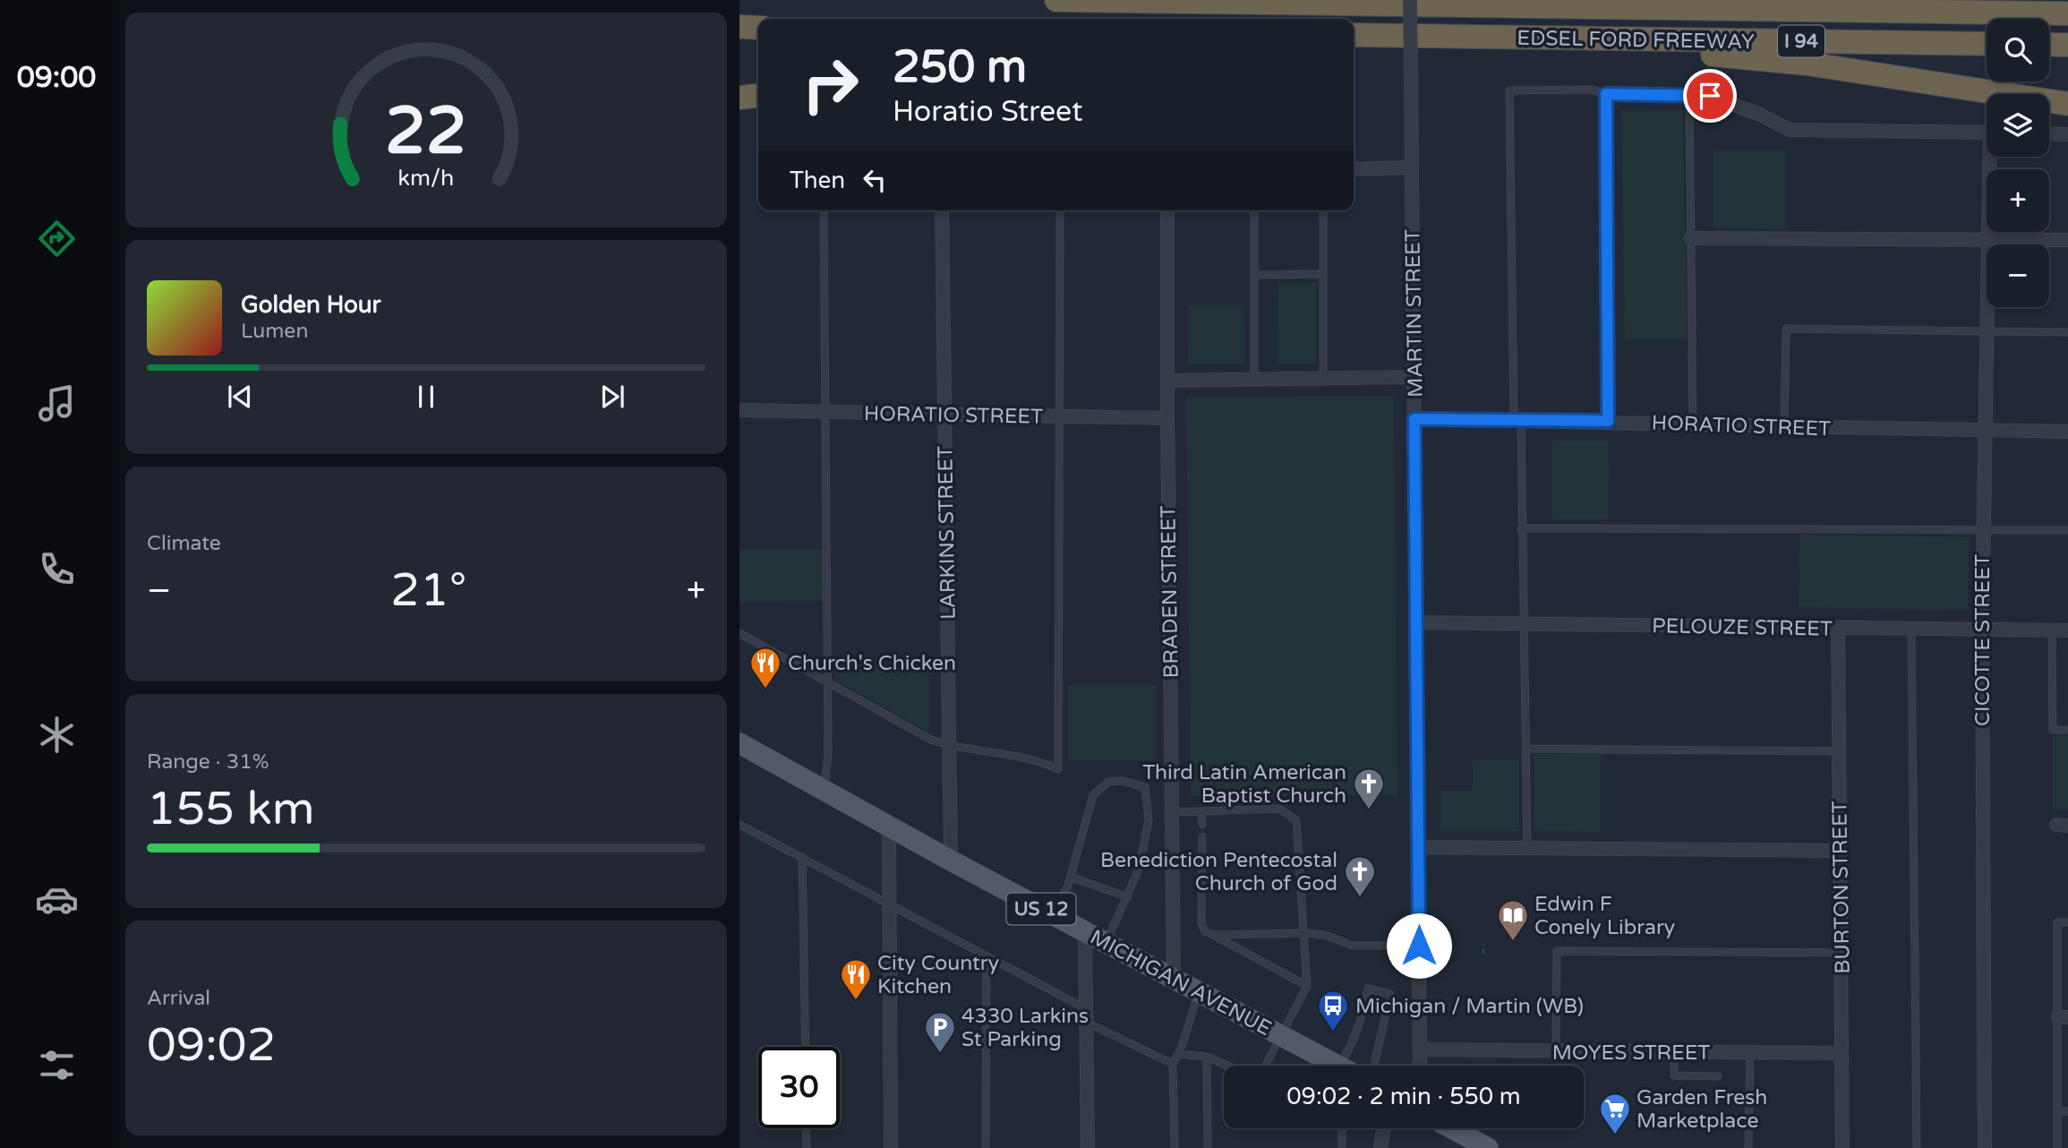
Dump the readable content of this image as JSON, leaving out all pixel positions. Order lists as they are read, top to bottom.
{
  "streets": {
    "highway": ["EDSEL FORD FREEWAY", "I 94"],
    "main road": ["US 12", "MICHIGAN AVENUE"],
    "street": [
      "MARTIN STREET",
      "HORATIO STREET",
      "LARKINS STREET",
      "BRADEN STREET",
      "PELOUZE STREET",
      "CICOTTE STREET",
      "BURTON STREET",
      "MOYES STREET"
    ]
  },
  "crossings": [
    ["MARTIN STREET", "HORATIO STREET"],
    ["MARTIN STREET", "PELOUZE STREET"],
    ["MARTIN STREET", "MOYES STREET"],
    ["HORATIO STREET", "LARKINS STREET"],
    ["HORATIO STREET", "BRADEN STREET"],
    ["HORATIO STREET", "CICOTTE STREET"],
    ["LARKINS STREET", "MICHIGAN AVENUE"],
    ["BRADEN STREET", "MICHIGAN AVENUE"],
    ["PELOUZE STREET", "CICOTTE STREET"],
    ["PELOUZE STREET", "BURTON STREET"],
    ["BURTON STREET", "MOYES STREET"]
  ],
  "places": {
    "restaurant": ["Church's Chicken", "City Country Kitchen"],
    "church": ["Third Latin American Baptist Church", "Benediction Pentecostal Church of God"],
    "library": ["Edwin F Conely Library"],
    "bus stop": ["Michigan / Martin (WB)"],
    "parking": ["4330 Larkins St Parking"],
    "supermarket": ["Garden Fresh Marketplace"]
  },
  "page": {
    "tabs": "09:00",
    "map_buttons": ["+", "−"],
    "turn": ["250 m", "Horatio Street"],
    "then": "Then",
    "song": ["Golden Hour", "Lumen"],
    "tile": [
      "Climate",
      ["Range · 31%", "155 km"],
      ["Arrival", "09:02"]
    ],
    "heat": ["−", "21°", "+"],
    "limit": "30",
    "trip": "09:02 · 2 min · 550 m",
    "gauge": ["22", "km/h"]
  }
}
